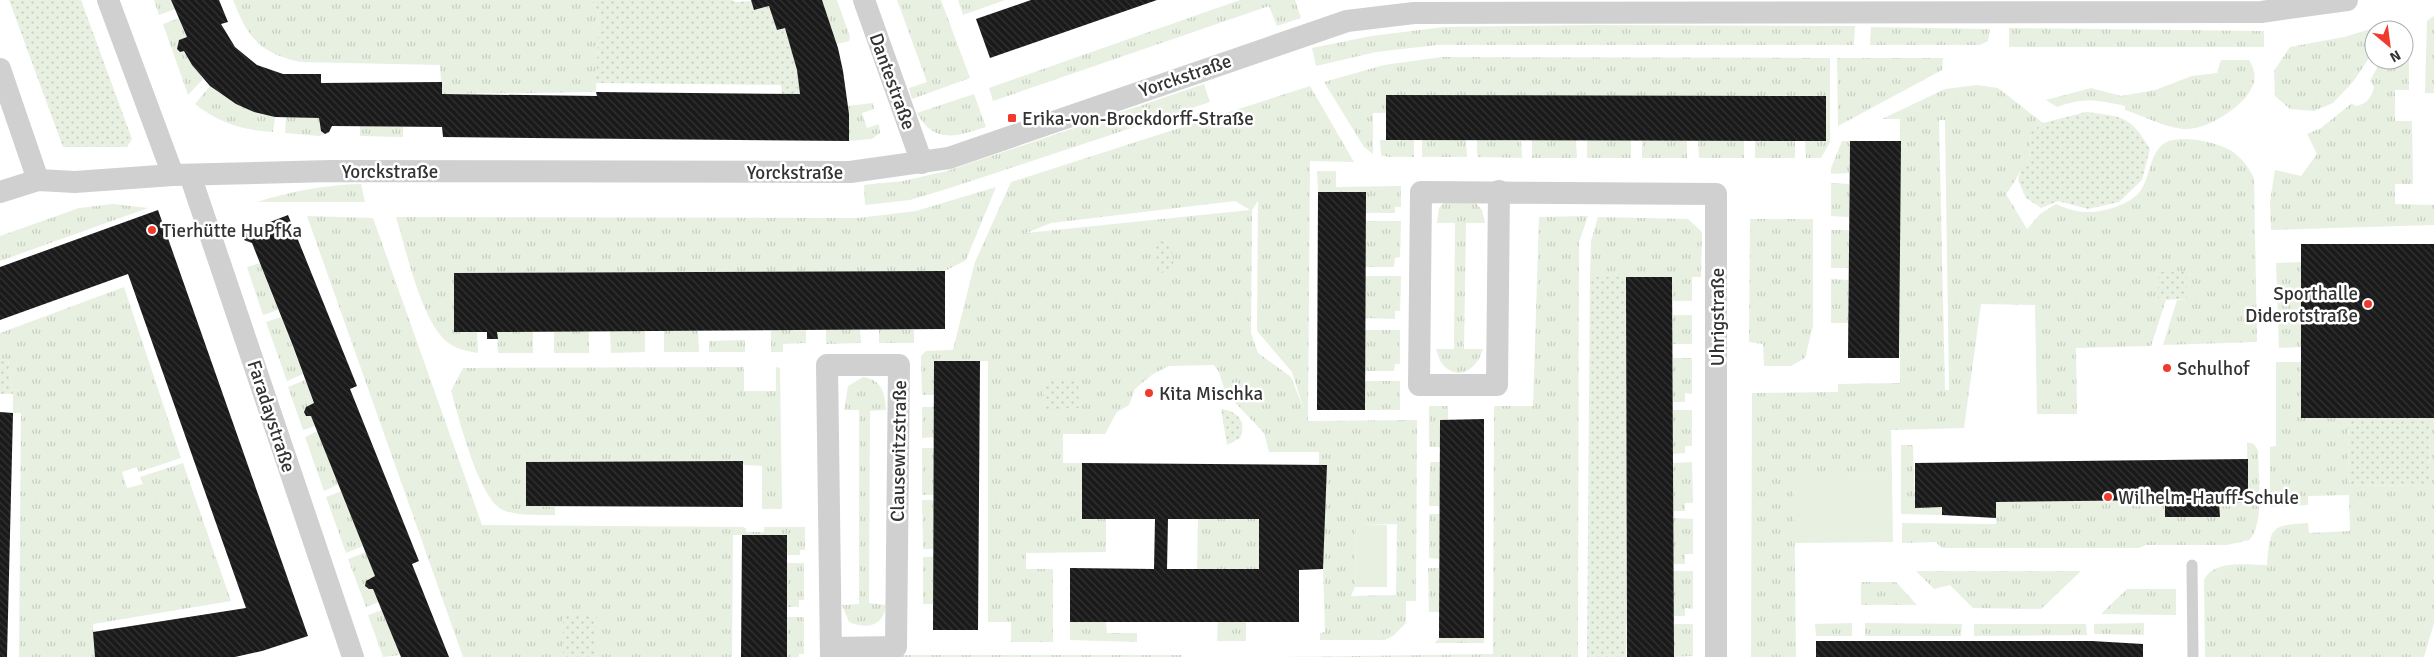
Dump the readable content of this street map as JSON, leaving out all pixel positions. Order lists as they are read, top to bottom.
{
  "streets": {
    "street": [
      "Yorckstraße",
      "Dantestraße",
      "Uhrigstraße",
      "Faradaystraße",
      "Clausewitzstraße"
    ]
  },
  "crossings": [
    ["Yorckstraße", "Dantestraße"],
    ["Yorckstraße", "Faradaystraße"]
  ],
  "places": {
    "transit": ["Erika-von-Brockdorff-Straße"],
    "other": [
      "Tierhütte HuPfKa",
      "Sporthalle Diderotstraße",
      "Schulhof",
      "Kita Mischka",
      "Wilhelm-Hauff-Schule"
    ]
  },
  "north": "bottom right"
}
